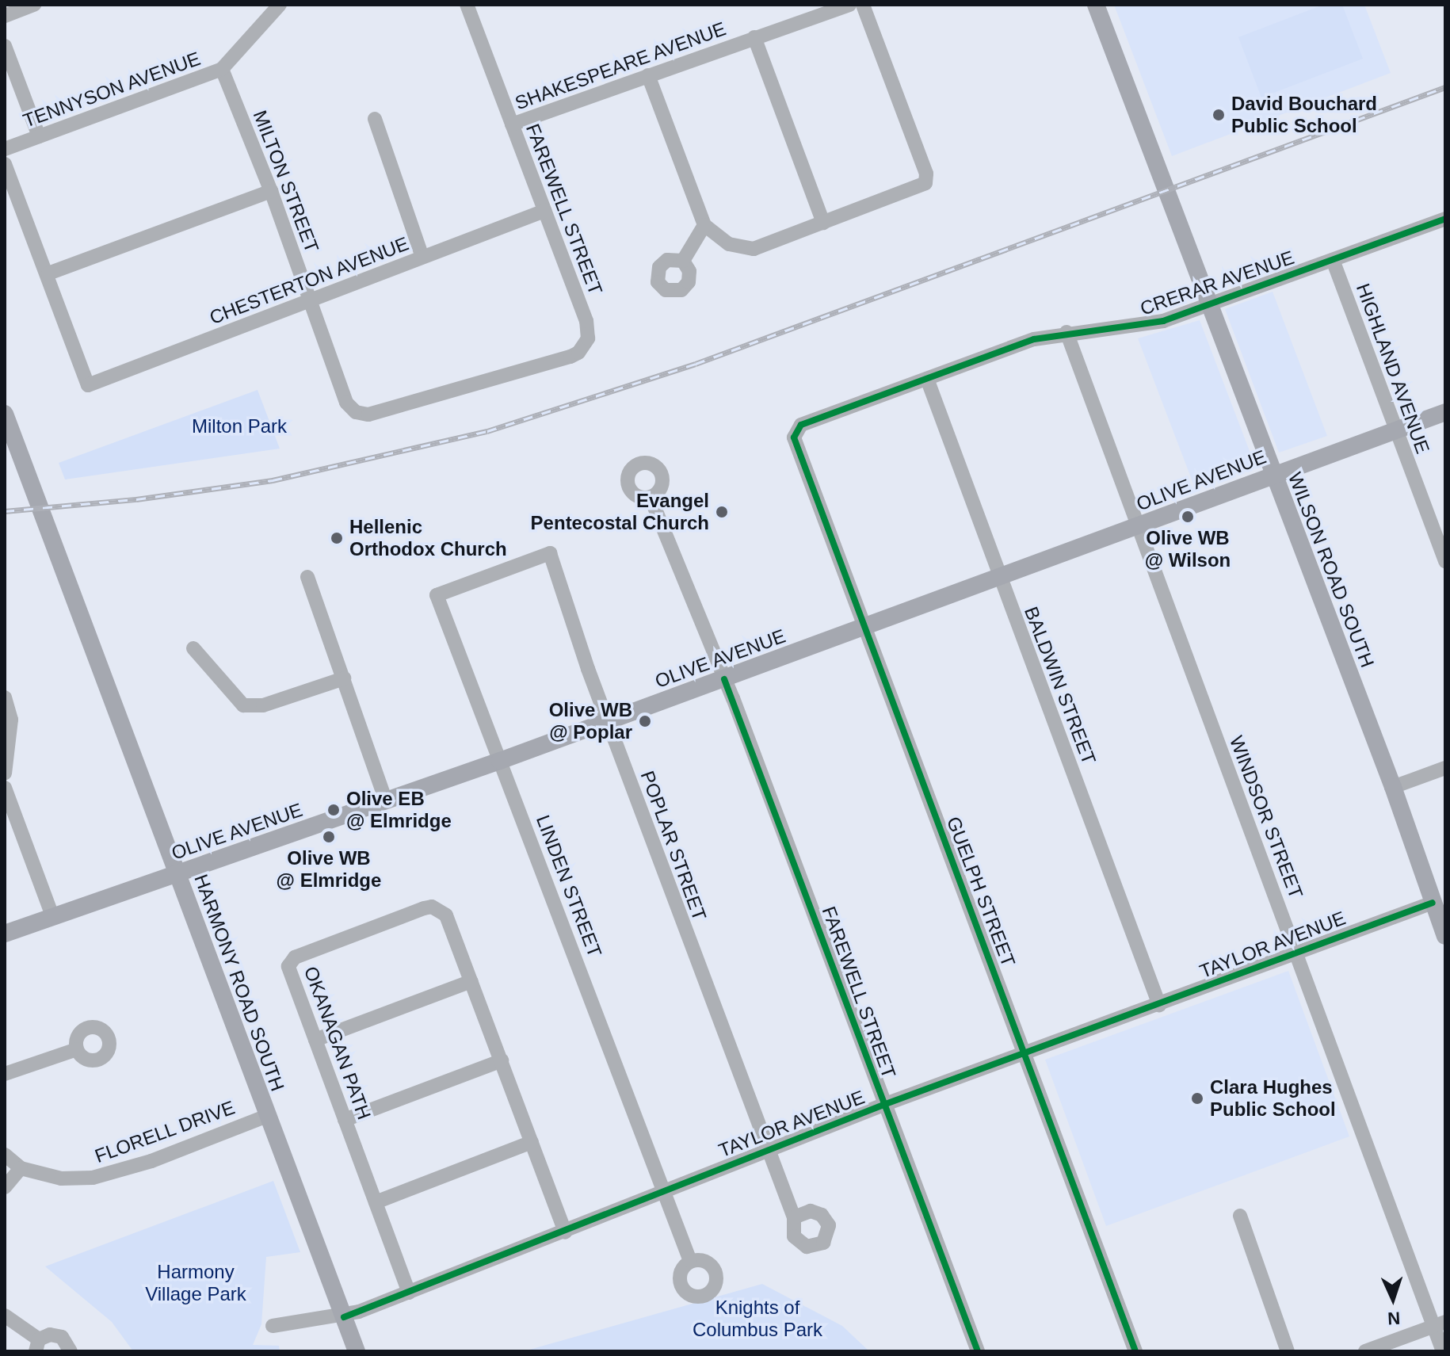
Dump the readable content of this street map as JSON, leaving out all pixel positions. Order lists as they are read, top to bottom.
{
  "streets": {
    "main road": ["OLIVE AVENUE", "WILSON ROAD SOUTH", "HARMONY ROAD SOUTH"],
    "street": [
      "SHAKESPEARE AVENUE",
      "TENNYSON AVENUE",
      "MILTON STREET",
      "FAREWELL STREET",
      "CHESTERTON AVENUE",
      "CRERAR AVENUE",
      "HIGHLAND AVENUE",
      "BALDWIN STREET",
      "WINDSOR STREET",
      "POPLAR STREET",
      "LINDEN STREET",
      "GUELPH STREET",
      "TAYLOR AVENUE",
      "OKANAGAN PATH",
      "FLORELL DRIVE"
    ]
  },
  "crossings": [
    ["SHAKESPEARE AVENUE", "FAREWELL STREET"],
    ["TENNYSON AVENUE", "MILTON STREET"],
    ["MILTON STREET", "FAREWELL STREET"],
    ["MILTON STREET", "CHESTERTON AVENUE"],
    ["FAREWELL STREET", "CHESTERTON AVENUE"],
    ["FAREWELL STREET", "OLIVE AVENUE"],
    ["FAREWELL STREET", "TAYLOR AVENUE"],
    ["CRERAR AVENUE", "HIGHLAND AVENUE"],
    ["CRERAR AVENUE", "WILSON ROAD SOUTH"],
    ["CRERAR AVENUE", "BALDWIN STREET"],
    ["CRERAR AVENUE", "WINDSOR STREET"],
    ["CRERAR AVENUE", "GUELPH STREET"],
    ["HIGHLAND AVENUE", "OLIVE AVENUE"],
    ["OLIVE AVENUE", "WILSON ROAD SOUTH"],
    ["OLIVE AVENUE", "BALDWIN STREET"],
    ["OLIVE AVENUE", "WINDSOR STREET"],
    ["OLIVE AVENUE", "POPLAR STREET"],
    ["OLIVE AVENUE", "LINDEN STREET"],
    ["OLIVE AVENUE", "GUELPH STREET"],
    ["OLIVE AVENUE", "HARMONY ROAD SOUTH"],
    ["WILSON ROAD SOUTH", "TAYLOR AVENUE"],
    ["BALDWIN STREET", "TAYLOR AVENUE"],
    ["WINDSOR STREET", "TAYLOR AVENUE"],
    ["POPLAR STREET", "LINDEN STREET"],
    ["POPLAR STREET", "TAYLOR AVENUE"],
    ["LINDEN STREET", "TAYLOR AVENUE"],
    ["GUELPH STREET", "TAYLOR AVENUE"],
    ["TAYLOR AVENUE", "HARMONY ROAD SOUTH"],
    ["TAYLOR AVENUE", "OKANAGAN PATH"],
    ["HARMONY ROAD SOUTH", "FLORELL DRIVE"]
  ],
  "parks": ["Milton Park", "Harmony Village Park", "Knights of Columbus Park"],
  "places": [
    "David Bouchard Public School",
    "Evangel Pentecostal Church",
    "Olive WB @ Wilson",
    "Hellenic Orthodox Church",
    "Olive WB @ Poplar",
    "Olive EB @ Elmridge",
    "Olive WB @ Elmridge",
    "Clara Hughes Public School"
  ],
  "north": "bottom"
}
